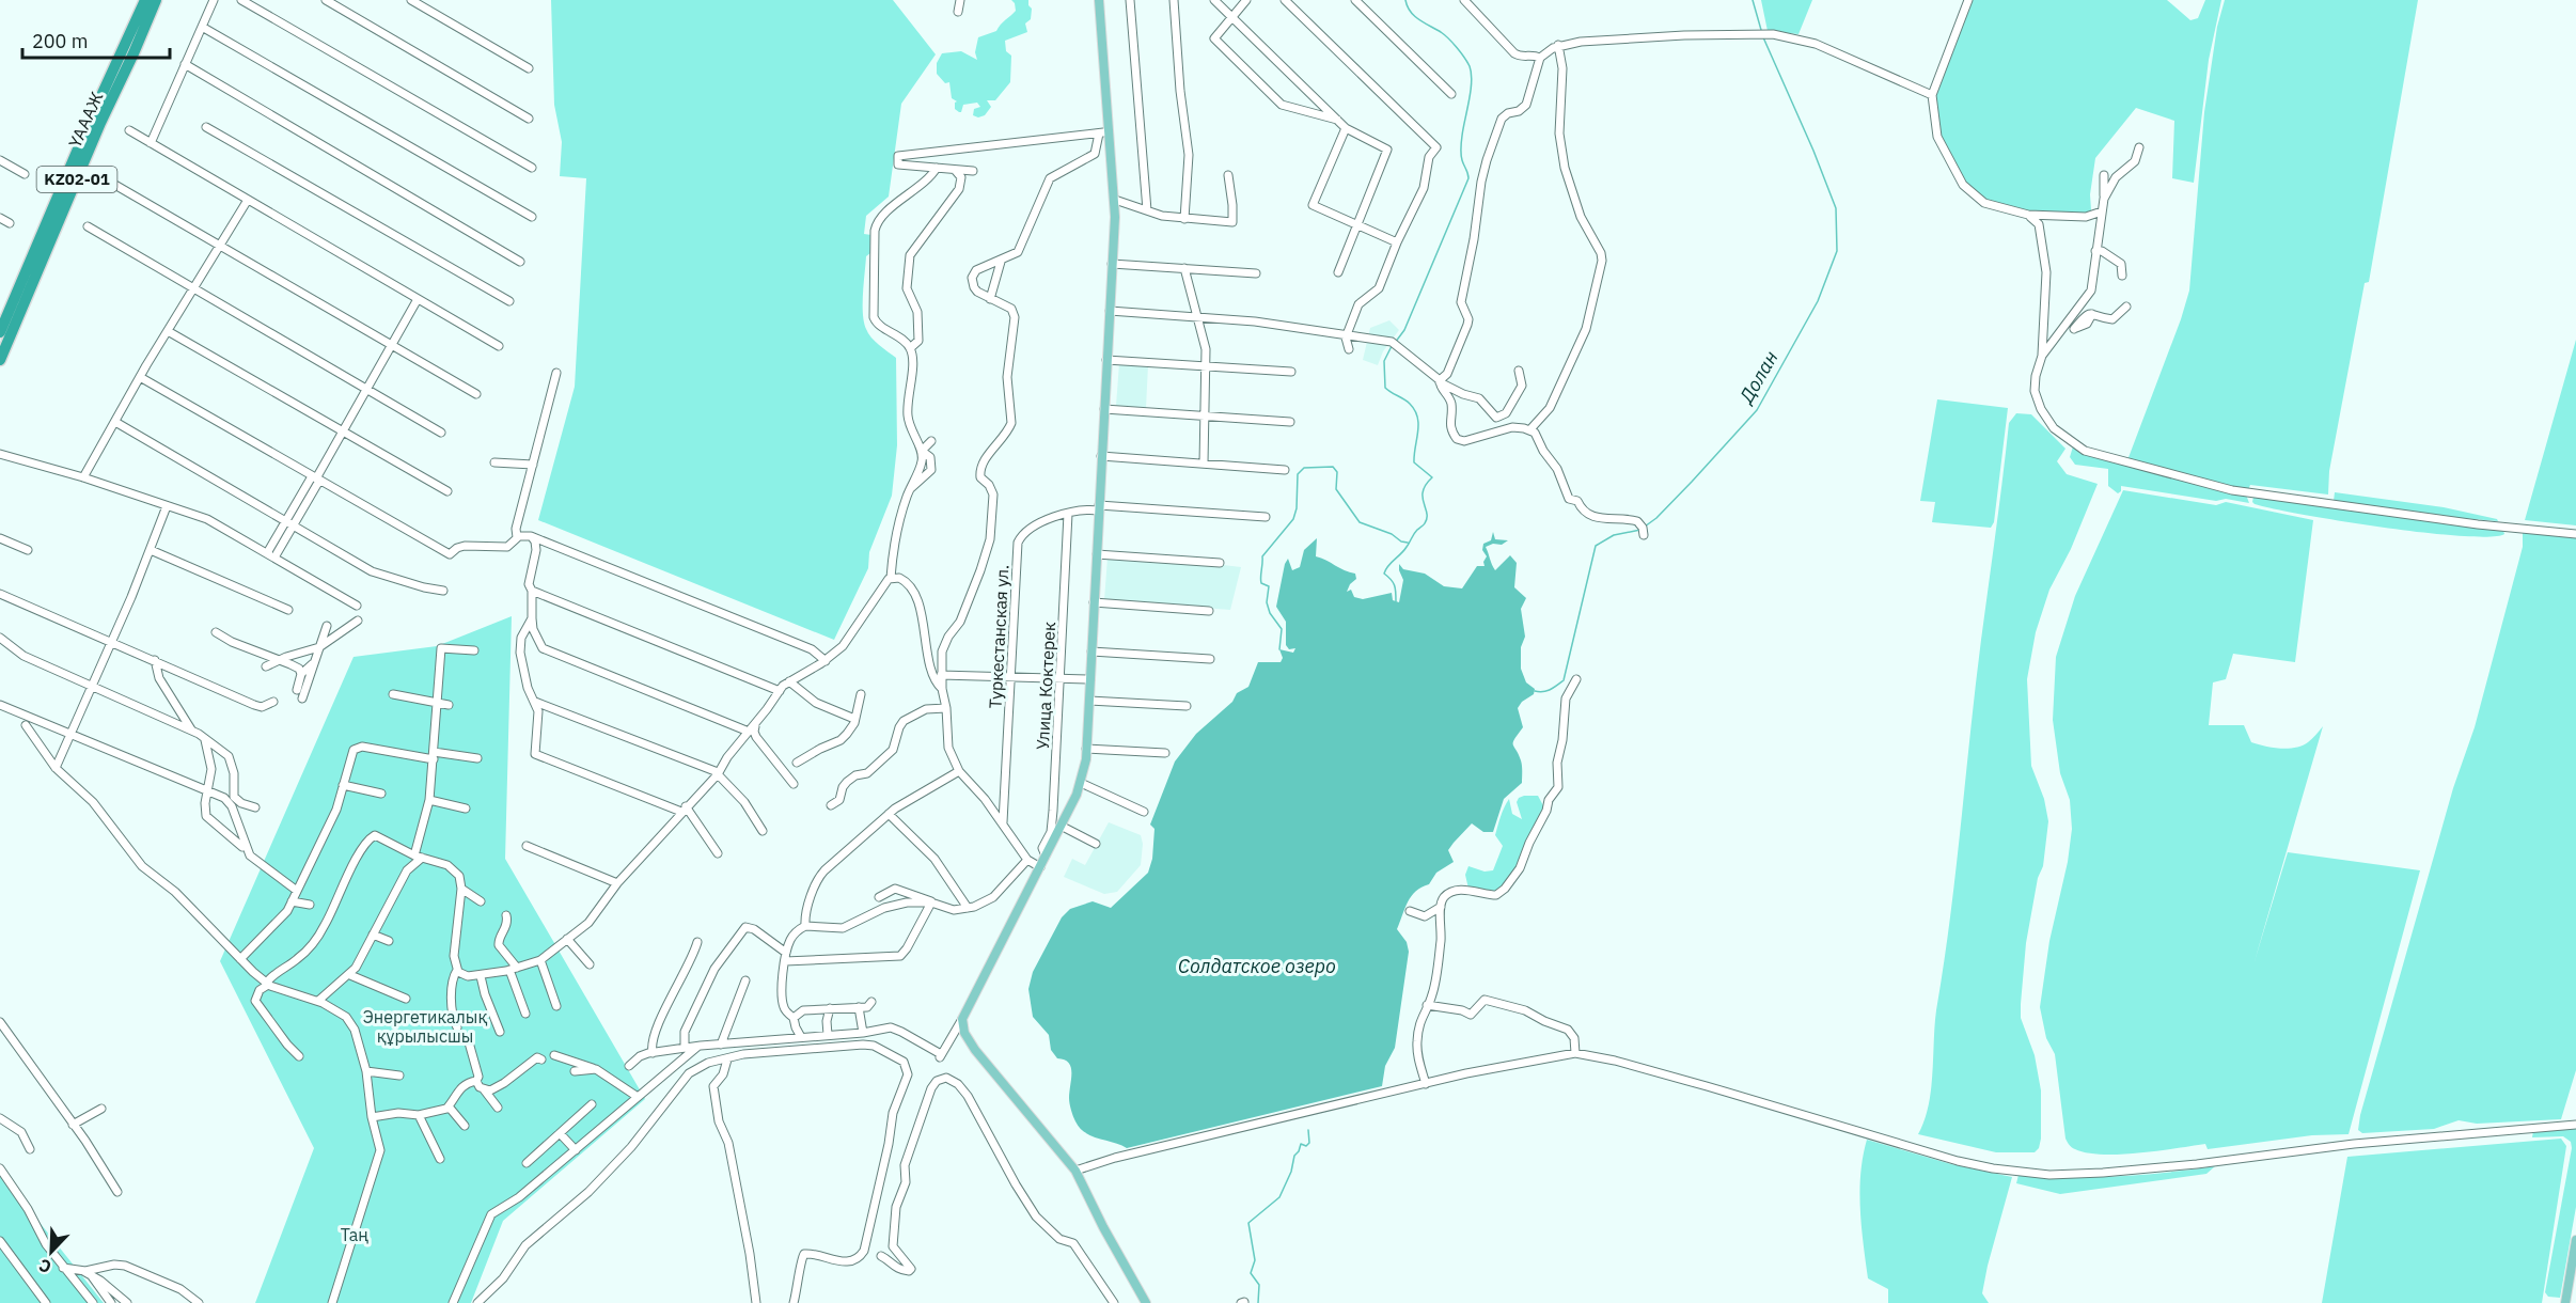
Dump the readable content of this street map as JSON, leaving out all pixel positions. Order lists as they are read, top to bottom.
{
  "streets": {
    "highway": ["ҮАААЖ", "KZ02-01"],
    "street": ["Туркестанская ул.", "Улица Коктерек"]
  },
  "crossings": [
    ["Туркестанская ул.", "Улица Коктерек"]
  ],
  "water": ["Долан", "Солдатское озеро"],
  "parks": ["Энергетикалық құрылысшы", "Таң"],
  "scale_bar": "200 m",
  "north": "bottom left"
}
